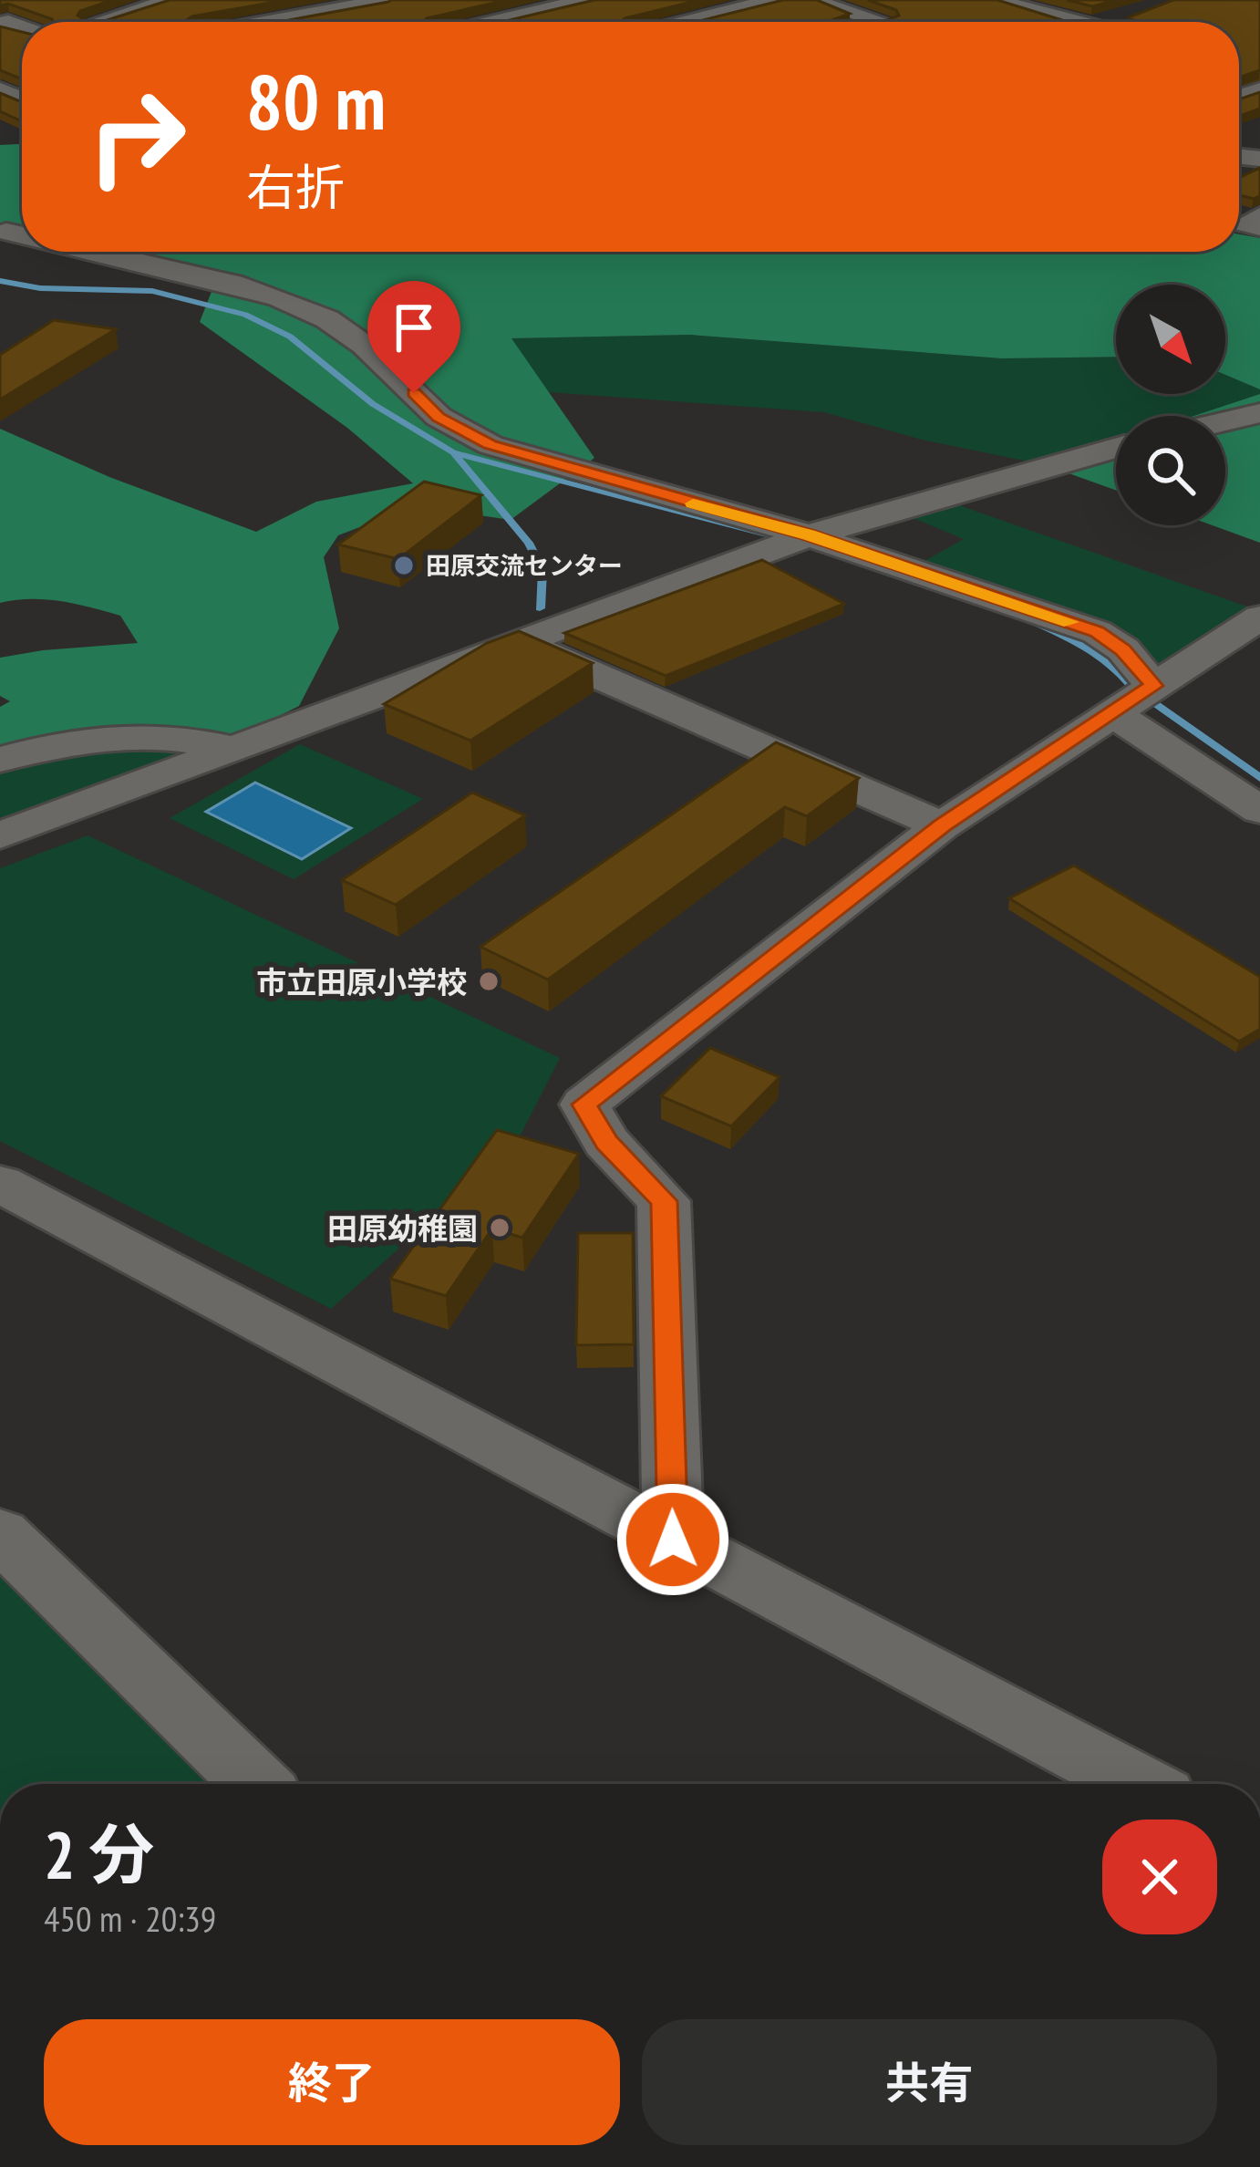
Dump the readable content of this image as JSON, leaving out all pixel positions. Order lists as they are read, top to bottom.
{
  "places": ["田原交流センター", "市立田原小学校", "田原幼稚園"],
  "north": "bottom right",
  "page": {
    "turn": ["80 m", "右折"],
    "heading": ["2 分", "450 m · 20:39"],
    "buttons": ["終了", "共有"]
  }
}
